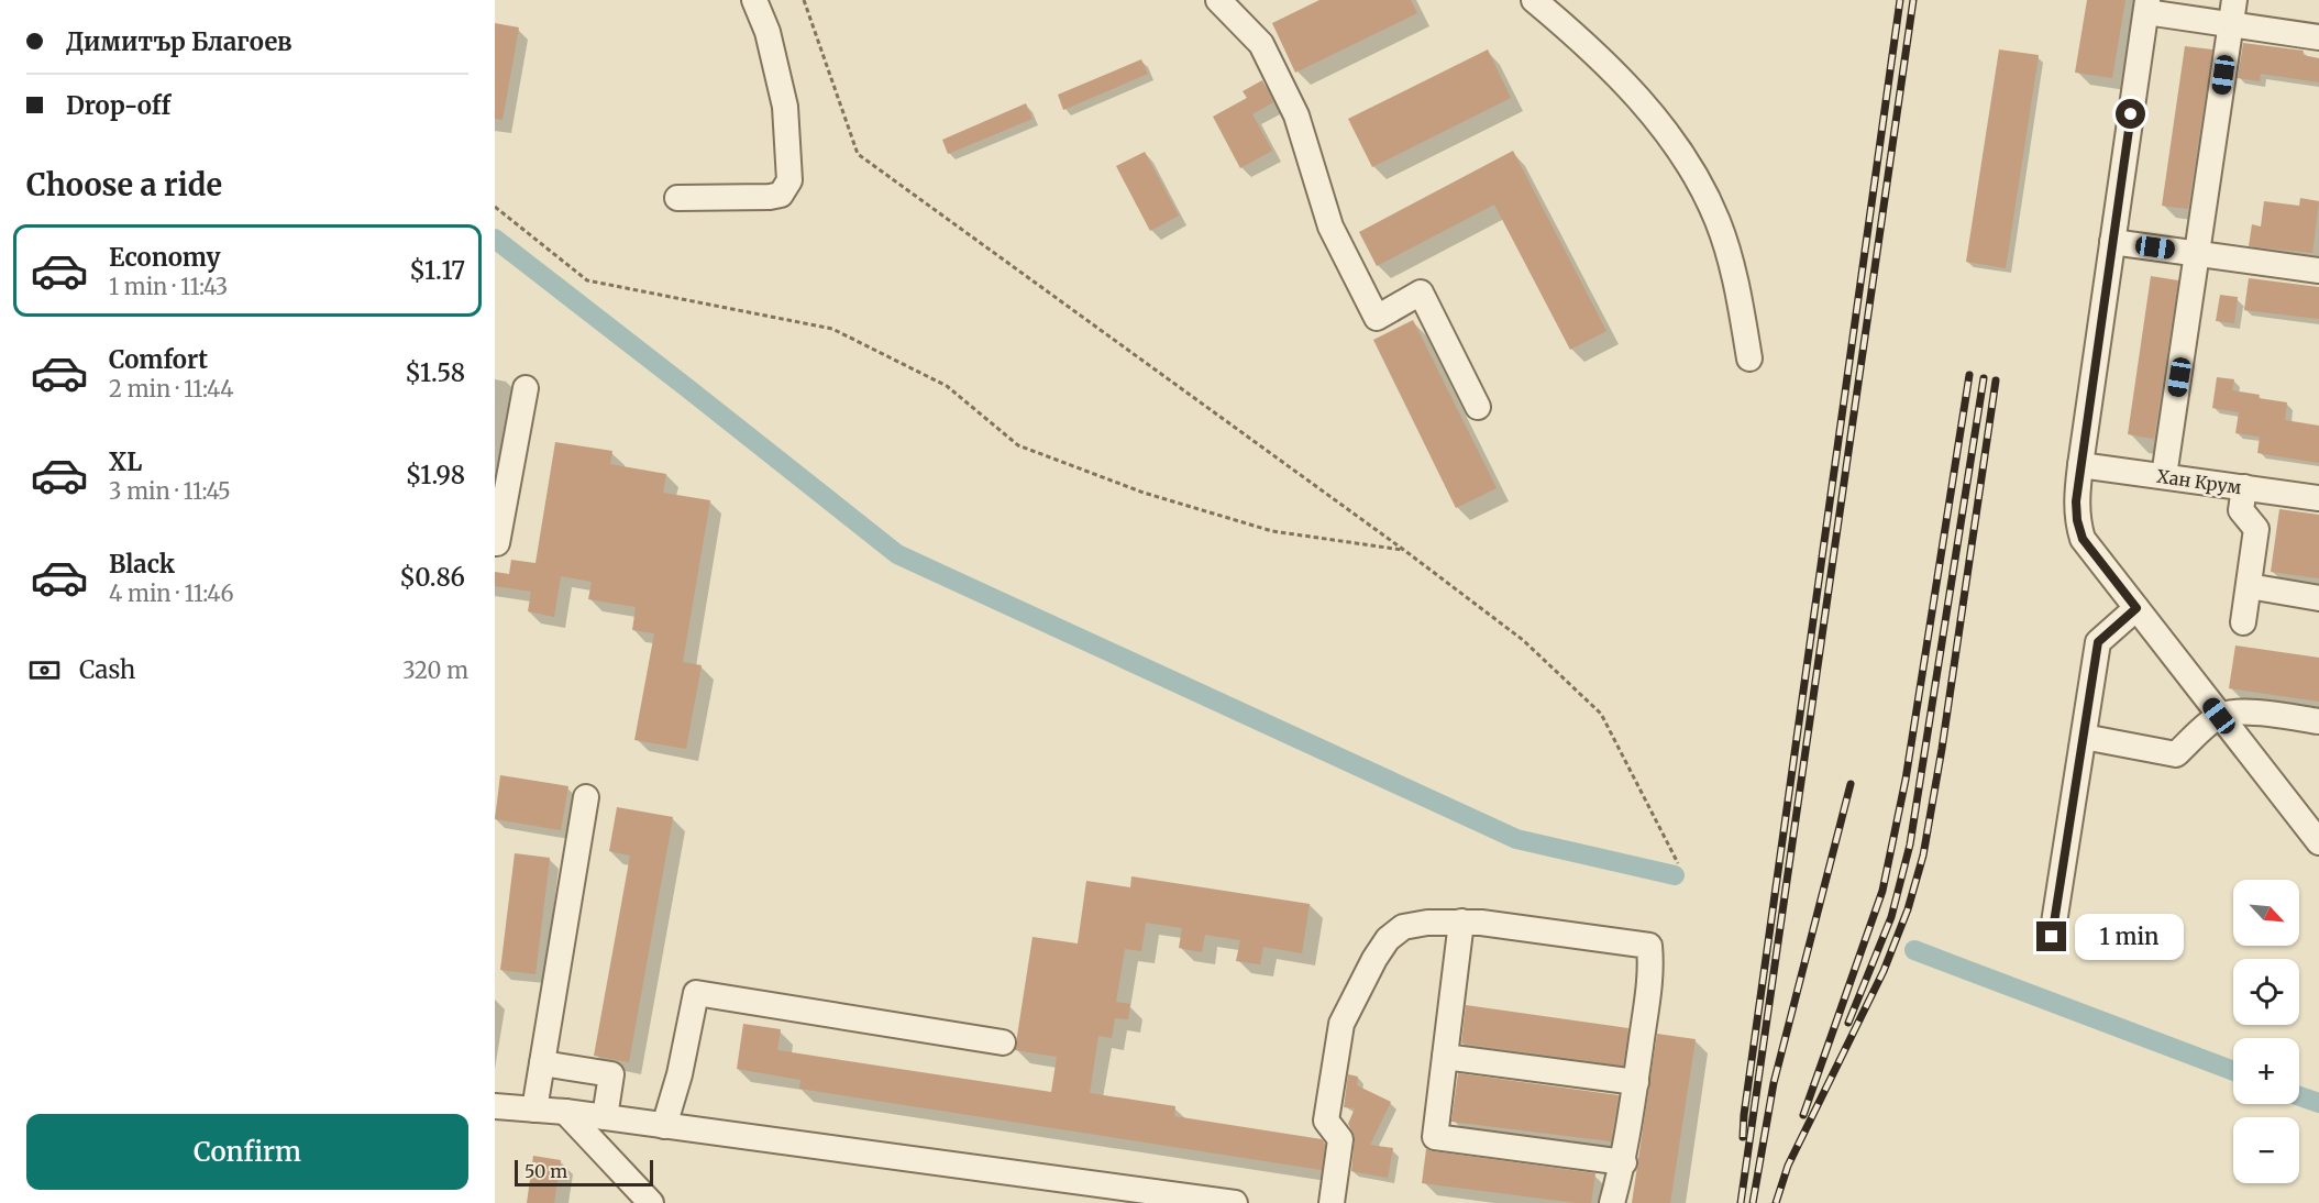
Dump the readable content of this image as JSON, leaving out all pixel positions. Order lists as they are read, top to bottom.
{
  "streets": {
    "street": ["Хан Крум"]
  },
  "scale_bar": "50 m",
  "north": "bottom right",
  "page": {
    "banner": ["Димитър Благоев", "Drop-off"],
    "heading": "Choose a ride",
    "list": [
      {
        "name": "Economy",
        "note": "1 min · 11:43",
        "value": "$1.17"
      },
      {
        "name": "Comfort",
        "note": "2 min · 11:44",
        "value": "$1.58"
      },
      {
        "name": "XL",
        "note": "3 min · 11:45",
        "value": "$1.98"
      },
      {
        "name": "Black",
        "note": "4 min · 11:46",
        "value": "$0.86"
      }
    ],
    "pay": ["Cash", "320 m"],
    "map_buttons": ["+", "−"],
    "bubble": "1 min",
    "buttons": "Confirm",
    "scale": "50 m"
  }
}
